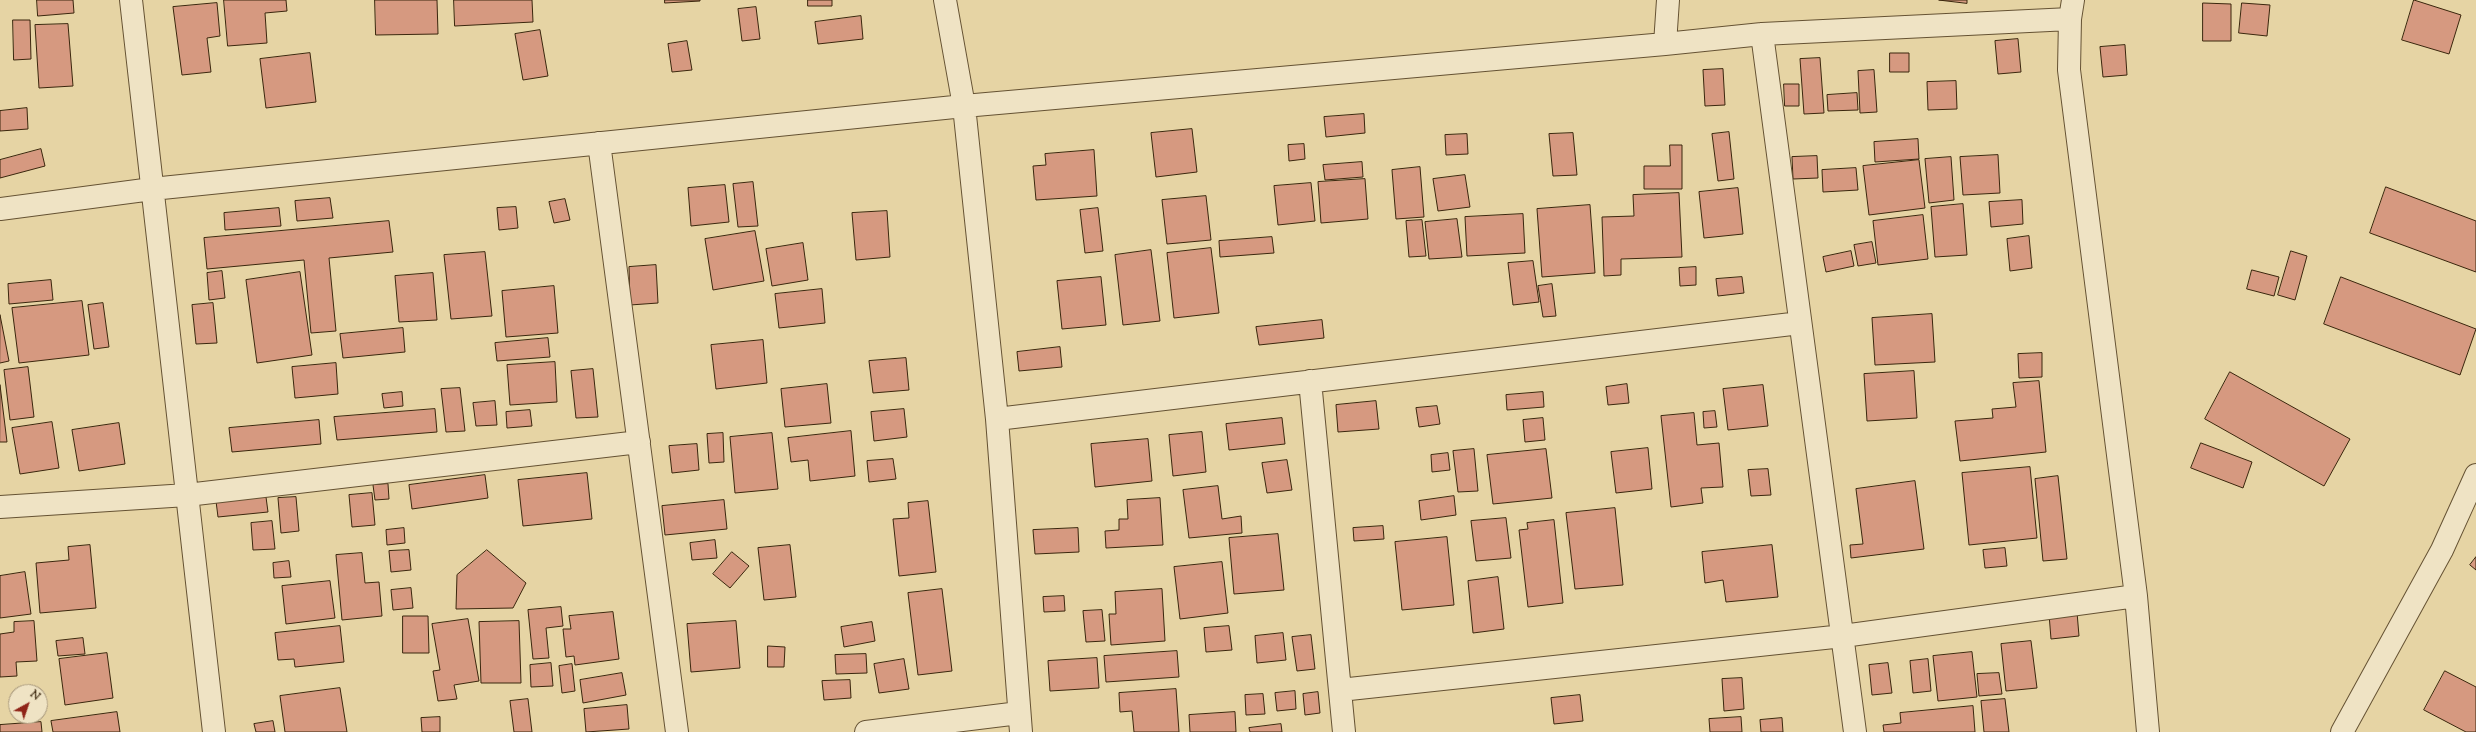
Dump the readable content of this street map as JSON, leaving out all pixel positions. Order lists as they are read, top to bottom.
{
  "north": "top right"
}
